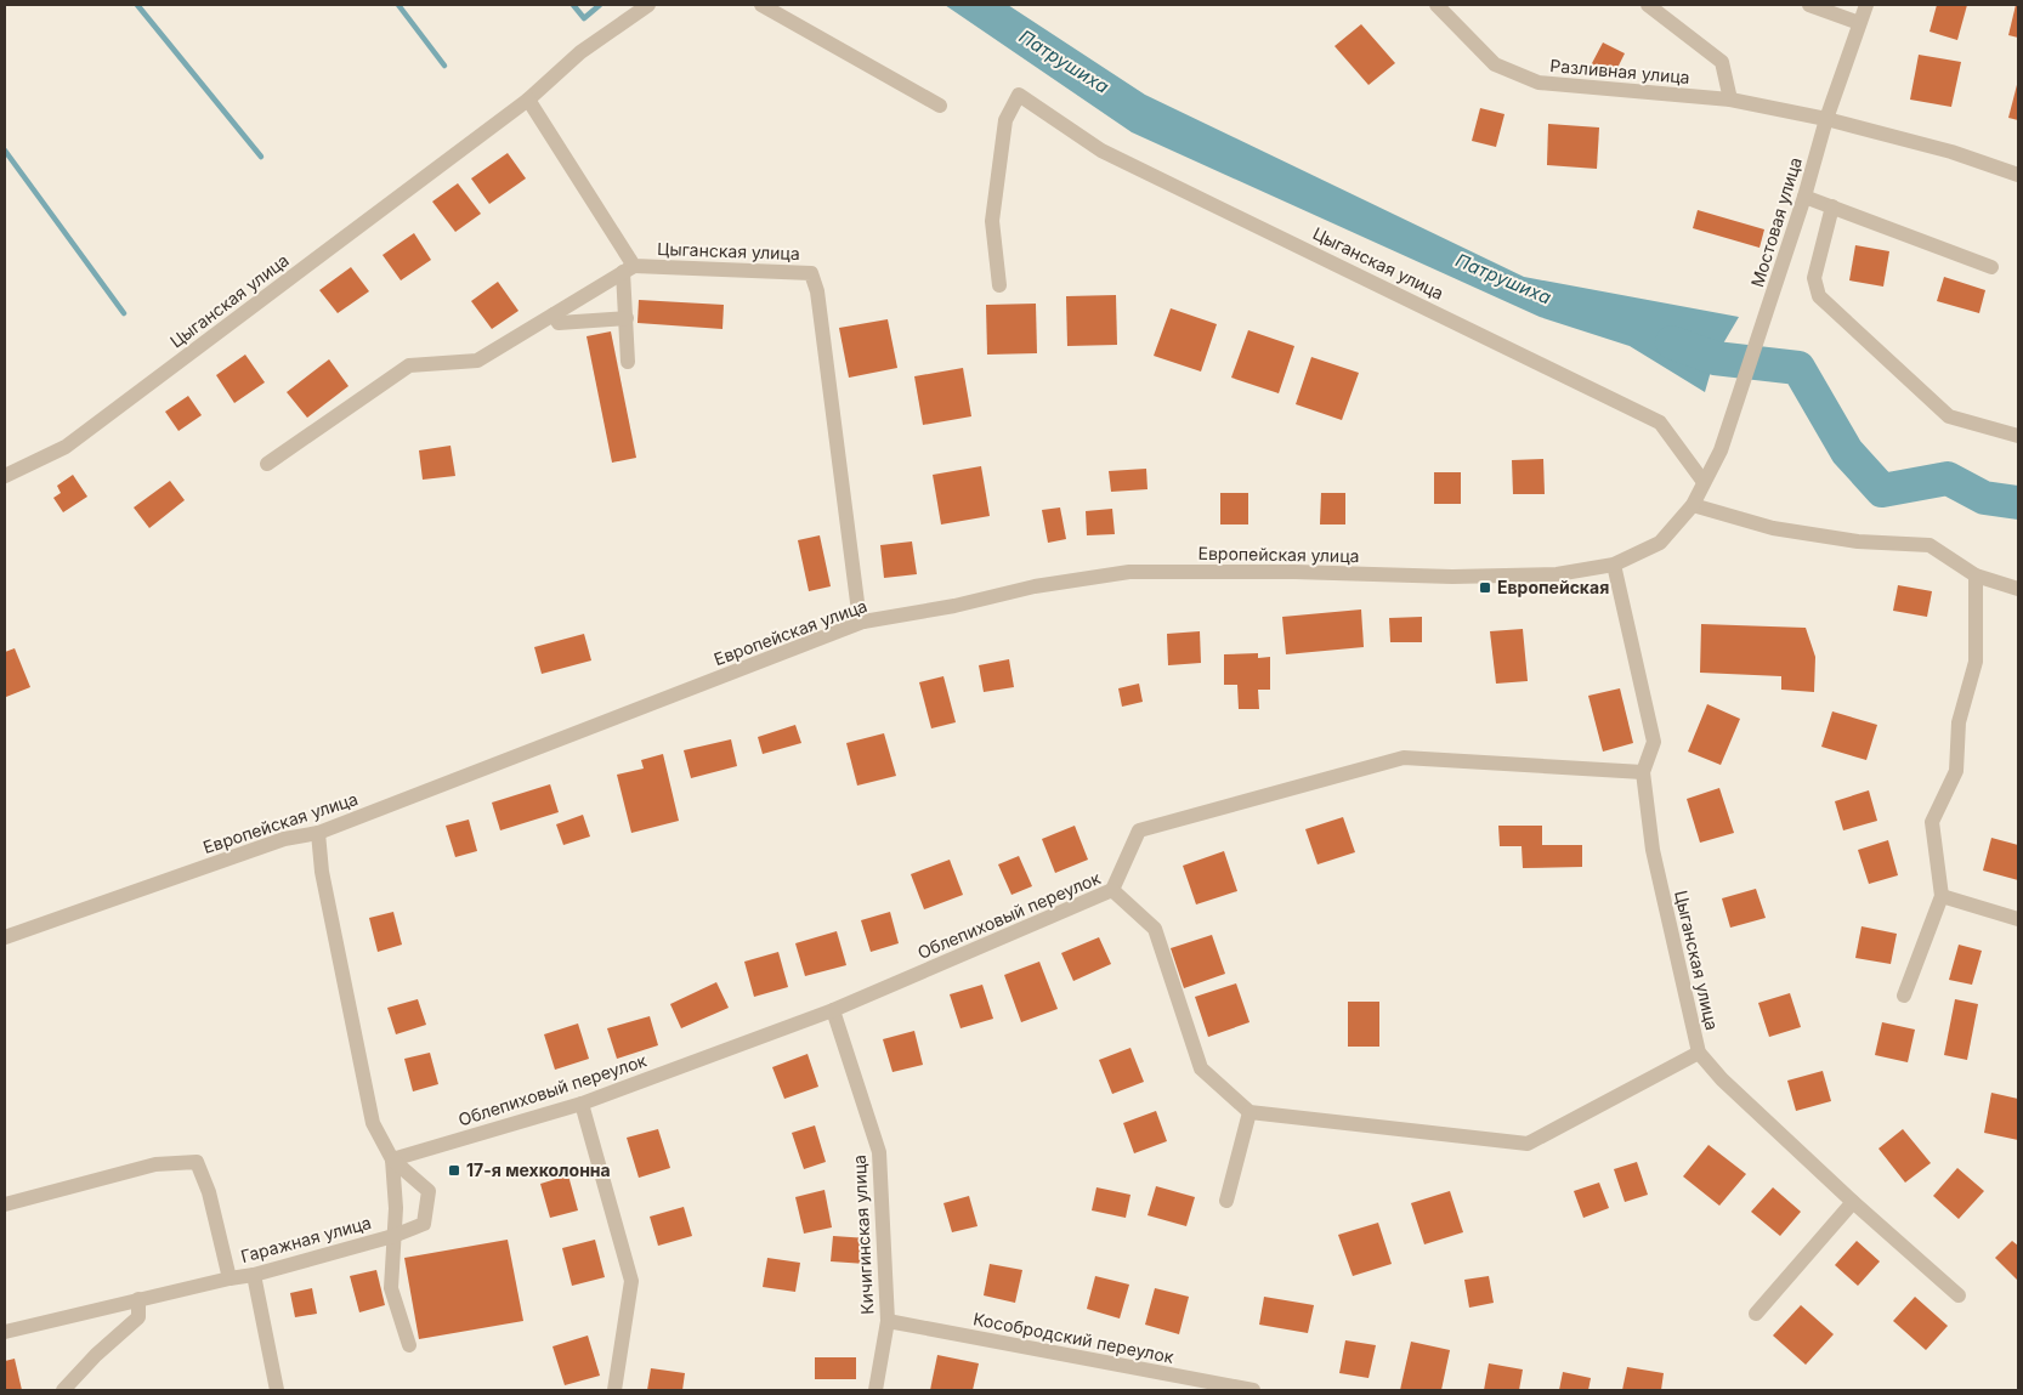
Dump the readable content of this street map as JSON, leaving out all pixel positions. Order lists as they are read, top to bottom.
{
  "streets": {
    "street": [
      "Разливная улица",
      "Мостовая улица",
      "Цыганская улица",
      "Европейская улица",
      "Облепиховый переулок",
      "Кичигинская улица",
      "Гаражная улица",
      "Кособродский переулок"
    ]
  },
  "crossings": [
    ["Разливная улица", "Мостовая улица"],
    ["Мостовая улица", "Европейская улица"],
    ["Цыганская улица", "Европейская улица"],
    ["Европейская улица", "Гаражная улица"],
    ["Облепиховый переулок", "Кичигинская улица"],
    ["Облепиховый переулок", "Гаражная улица"],
    ["Кичигинская улица", "Кособродский переулок"]
  ],
  "water": ["Патрушиха"],
  "places": {
    "transit": ["Европейская", "17-я мехколонна"]
  }
}
